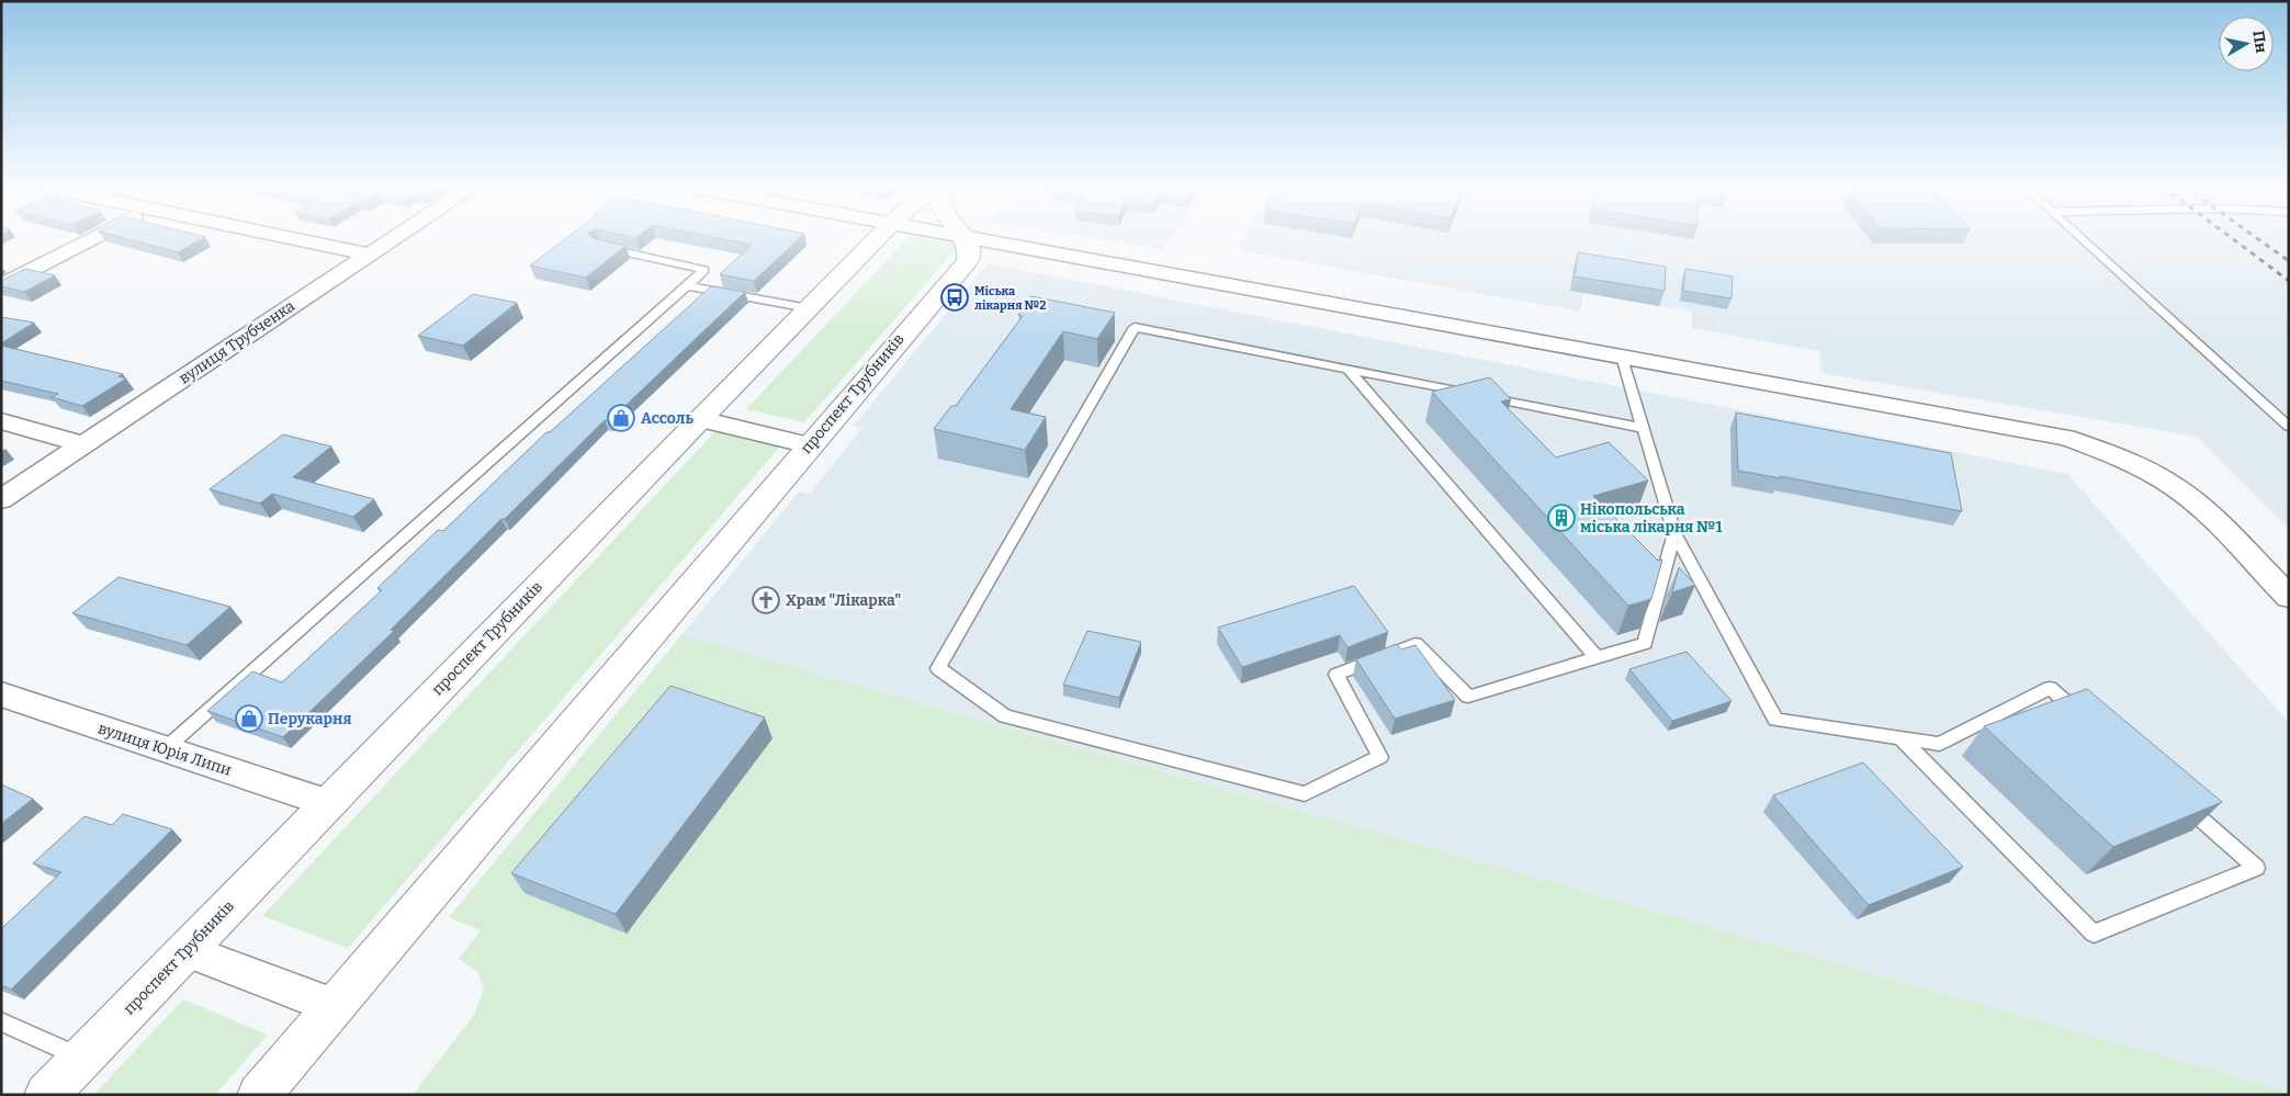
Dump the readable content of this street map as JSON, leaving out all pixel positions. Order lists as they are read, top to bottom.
{
  "streets": {
    "main road": ["проспект Трубників"],
    "street": ["вулиця Трубченка", "вулиця Юрія Липи"]
  },
  "crossings": [
    ["проспект Трубників", "вулиця Юрія Липи"]
  ],
  "places": {
    "bus stop": ["Міська лікарня №2"],
    "shop": ["Ассоль", "Перукарня"],
    "building": ["Нікопольська міська лікарня №1"],
    "church": ["Храм \"Лікарка\""]
  },
  "north": "right"
}
